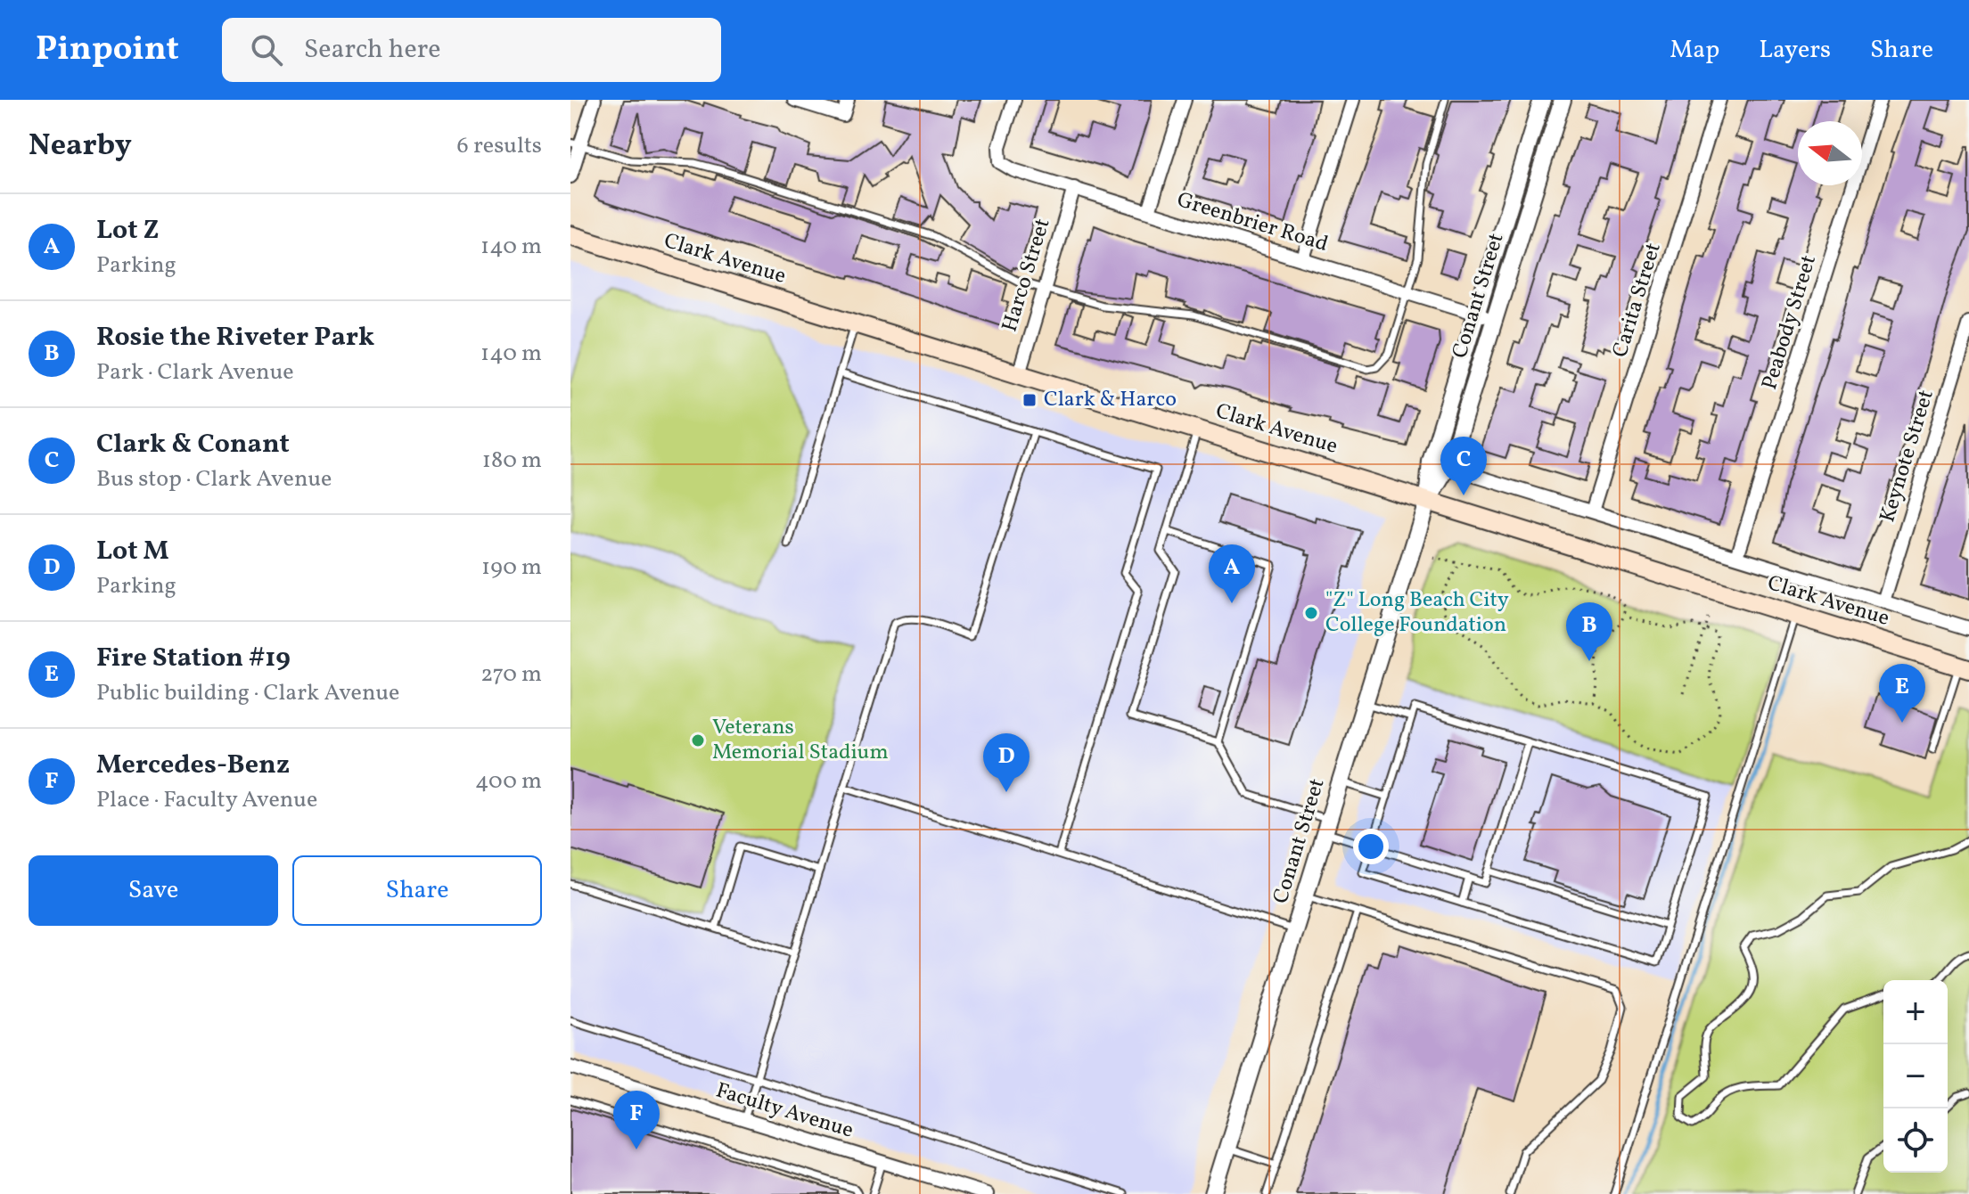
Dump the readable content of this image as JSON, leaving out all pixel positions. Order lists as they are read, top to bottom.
{
  "streets": {
    "main road": ["Clark Avenue"],
    "street": [
      "Greenbrier Road",
      "Harco Street",
      "Conant Street",
      "Carita Street",
      "Peabody Street",
      "Keynote Street",
      "Faculty Avenue"
    ]
  },
  "crossings": [
    ["Greenbrier Road", "Harco Street"],
    ["Greenbrier Road", "Conant Street"],
    ["Clark Avenue", "Harco Street"],
    ["Clark Avenue", "Conant Street"],
    ["Clark Avenue", "Carita Street"],
    ["Clark Avenue", "Peabody Street"],
    ["Clark Avenue", "Keynote Street"]
  ],
  "places": {
    "transit": ["Clark & Harco"],
    "other": ["\"Z\" Long Beach City College Foundation", "Veterans Memorial Stadium"]
  },
  "north": "left",
  "page": {
    "header": "Pinpoint",
    "search": "Search here",
    "nav": ["Map", "Layers", "Share"],
    "heading": ["Nearby", "6 results"],
    "list": [
      {
        "mark": "A",
        "name": "Lot Z",
        "note": "Parking",
        "value": "140 m"
      },
      {
        "mark": "B",
        "name": "Rosie the Riveter Park",
        "note": "Park · Clark Avenue",
        "value": "140 m"
      },
      {
        "mark": "C",
        "name": "Clark & Conant",
        "note": "Bus stop · Clark Avenue",
        "value": "180 m"
      },
      {
        "mark": "D",
        "name": "Lot M",
        "note": "Parking",
        "value": "190 m"
      },
      {
        "mark": "E",
        "name": "Fire Station #19",
        "note": "Public building · Clark Avenue",
        "value": "270 m"
      },
      {
        "mark": "F",
        "name": "Mercedes-Benz",
        "note": "Place · Faculty Avenue",
        "value": "400 m"
      }
    ],
    "pins": [
      "C",
      "A",
      "B",
      "E",
      "D",
      "F"
    ],
    "buttons": ["Save", "Share"],
    "map_buttons": ["+", "−"]
  }
}
